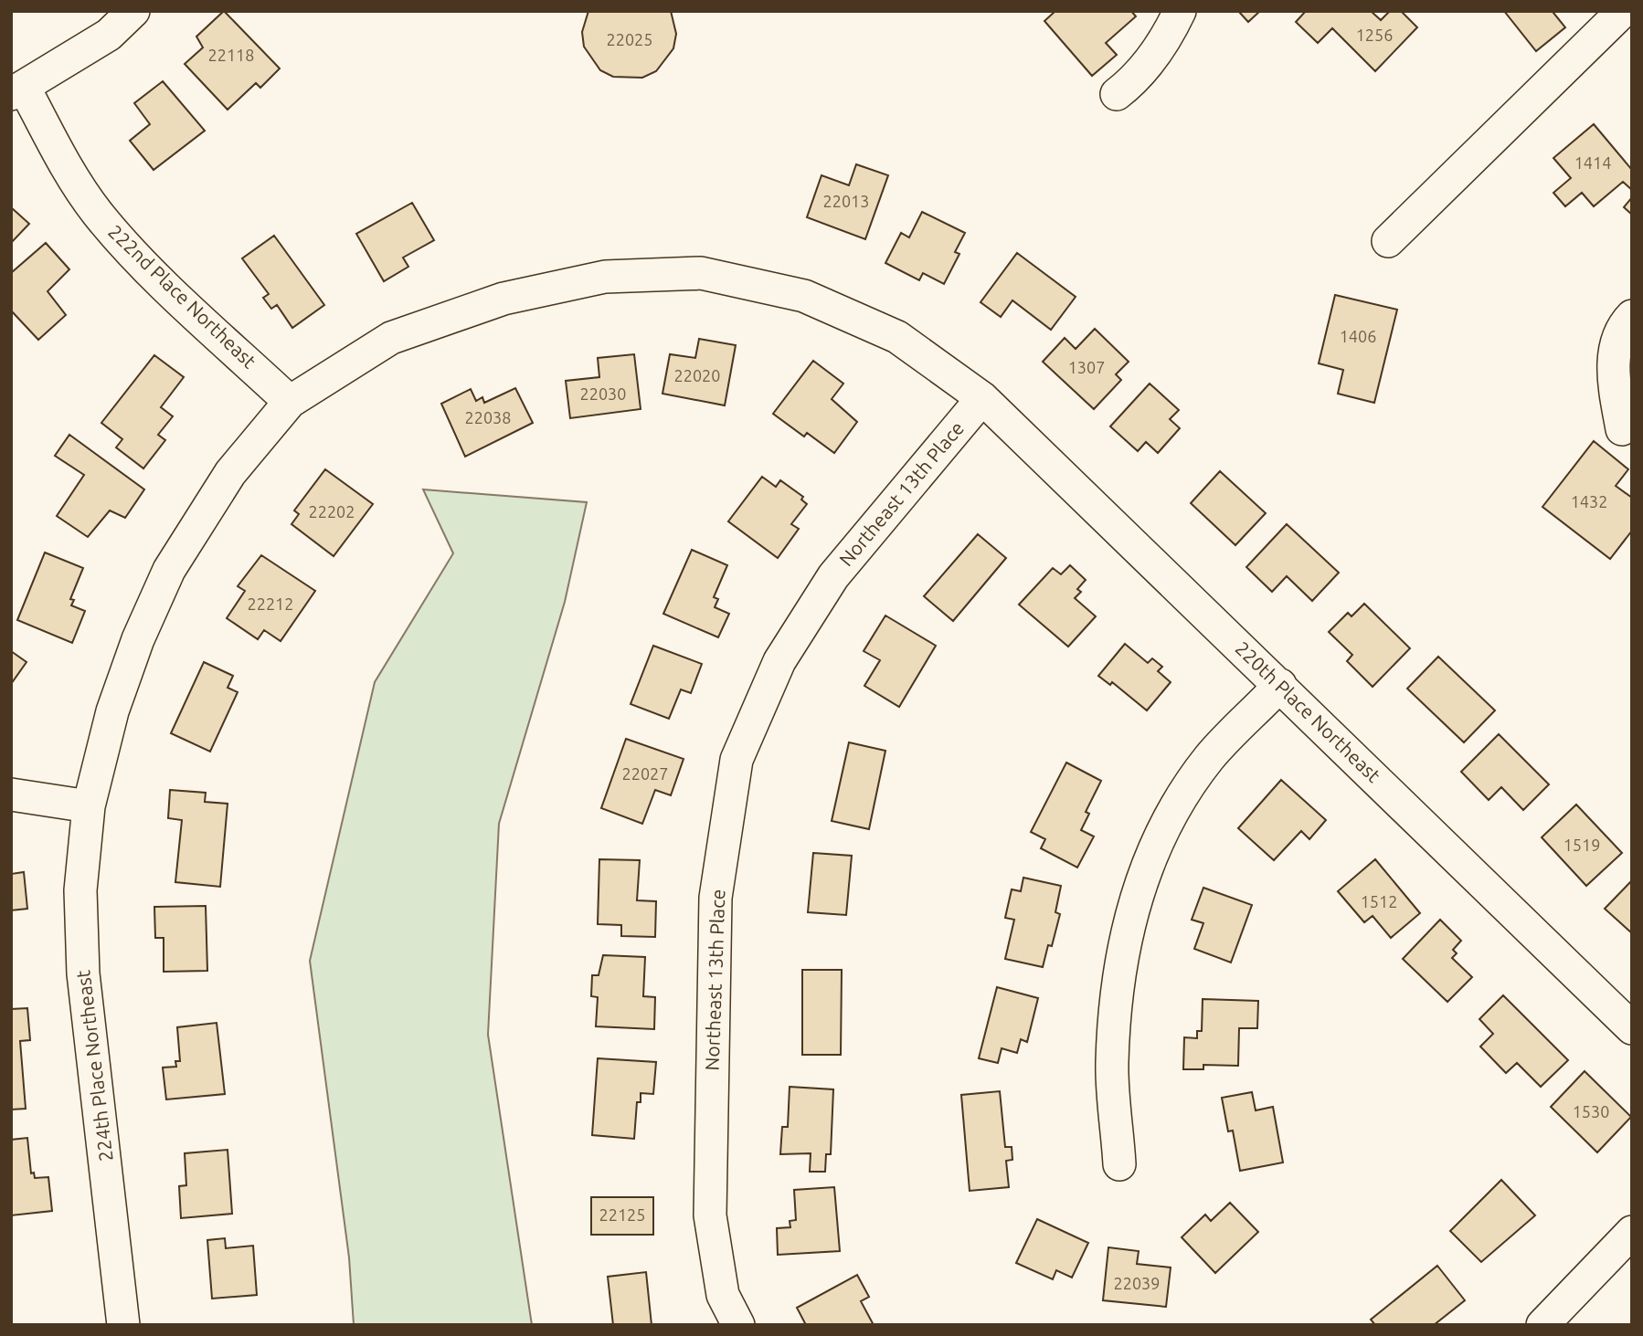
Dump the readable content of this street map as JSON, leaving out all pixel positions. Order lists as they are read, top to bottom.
{
  "streets": {
    "street": [
      "222nd Place Northeast",
      "Northeast 13th Place",
      "220th Place Northeast",
      "224th Place Northeast"
    ]
  },
  "crossings": [
    ["222nd Place Northeast", "220th Place Northeast"],
    ["222nd Place Northeast", "224th Place Northeast"],
    ["Northeast 13th Place", "220th Place Northeast"],
    ["220th Place Northeast", "224th Place Northeast"]
  ],
  "house_numbers": [
    "1256",
    "22025",
    "22118",
    "1414",
    "22013",
    "1406",
    "1307",
    "22020",
    "22030",
    "22038",
    "1432",
    "22202",
    "22212",
    "22027",
    "1519",
    "1512",
    "1530",
    "22125",
    "22039"
  ]
}
